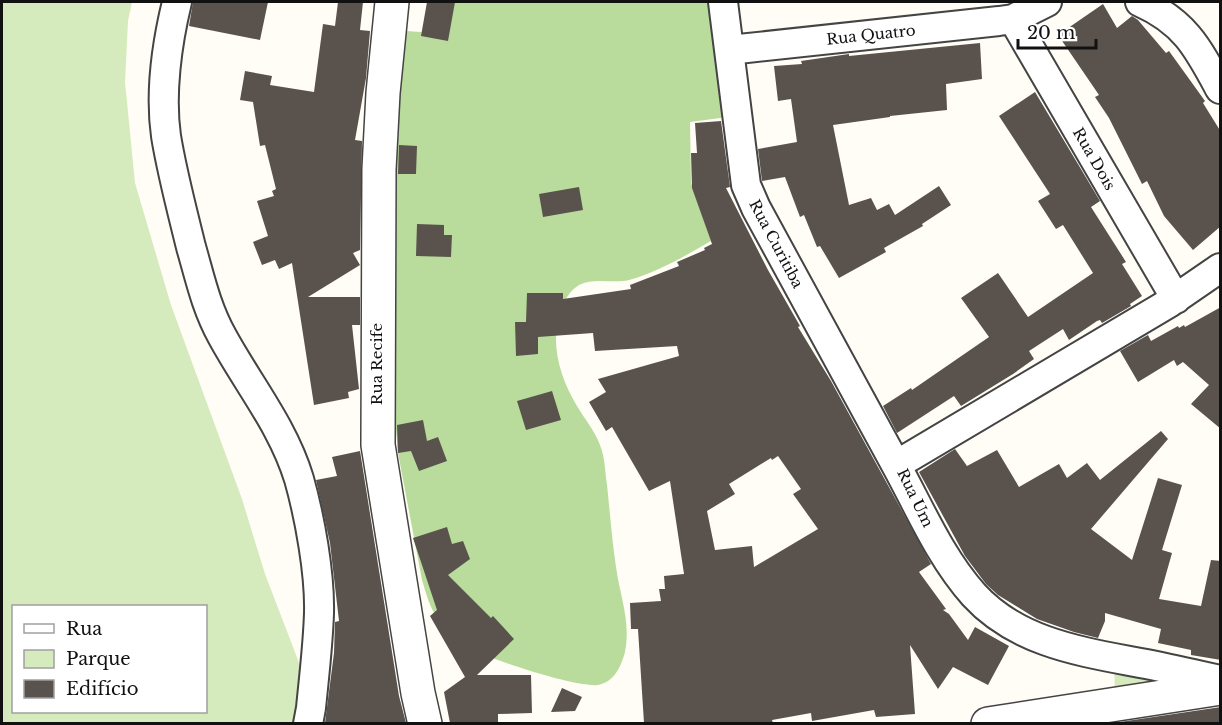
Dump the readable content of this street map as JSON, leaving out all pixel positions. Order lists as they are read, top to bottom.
{
  "streets": {
    "street": [
      "Rua Quatro",
      "Rua Dois",
      "Rua Curitiba",
      "Rua Recife",
      "Rua Um"
    ]
  },
  "crossings": [
    ["Rua Quatro", "Rua Dois"],
    ["Rua Quatro", "Rua Curitiba"],
    ["Rua Dois", "Rua Um"],
    ["Rua Curitiba", "Rua Um"]
  ],
  "legend": ["Rua", "Parque", "Edifício"],
  "scale_bar": "20 m"
}
